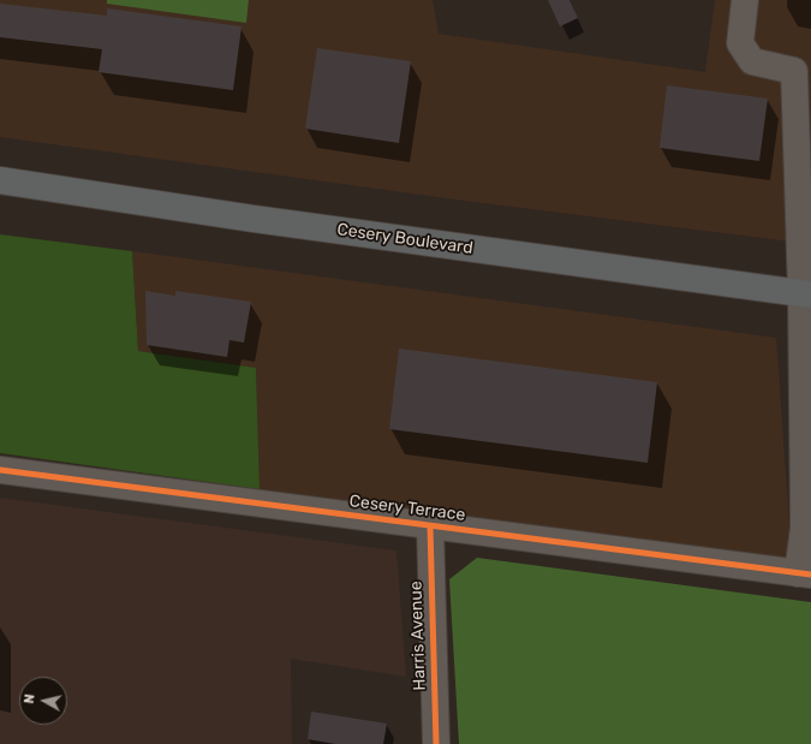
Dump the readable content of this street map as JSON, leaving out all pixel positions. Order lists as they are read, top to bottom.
{
  "streets": {
    "main road": ["Cesery Boulevard"],
    "street": ["Cesery Terrace", "Harris Avenue"]
  },
  "crossings": [
    ["Cesery Terrace", "Harris Avenue"]
  ],
  "north": "left"
}
